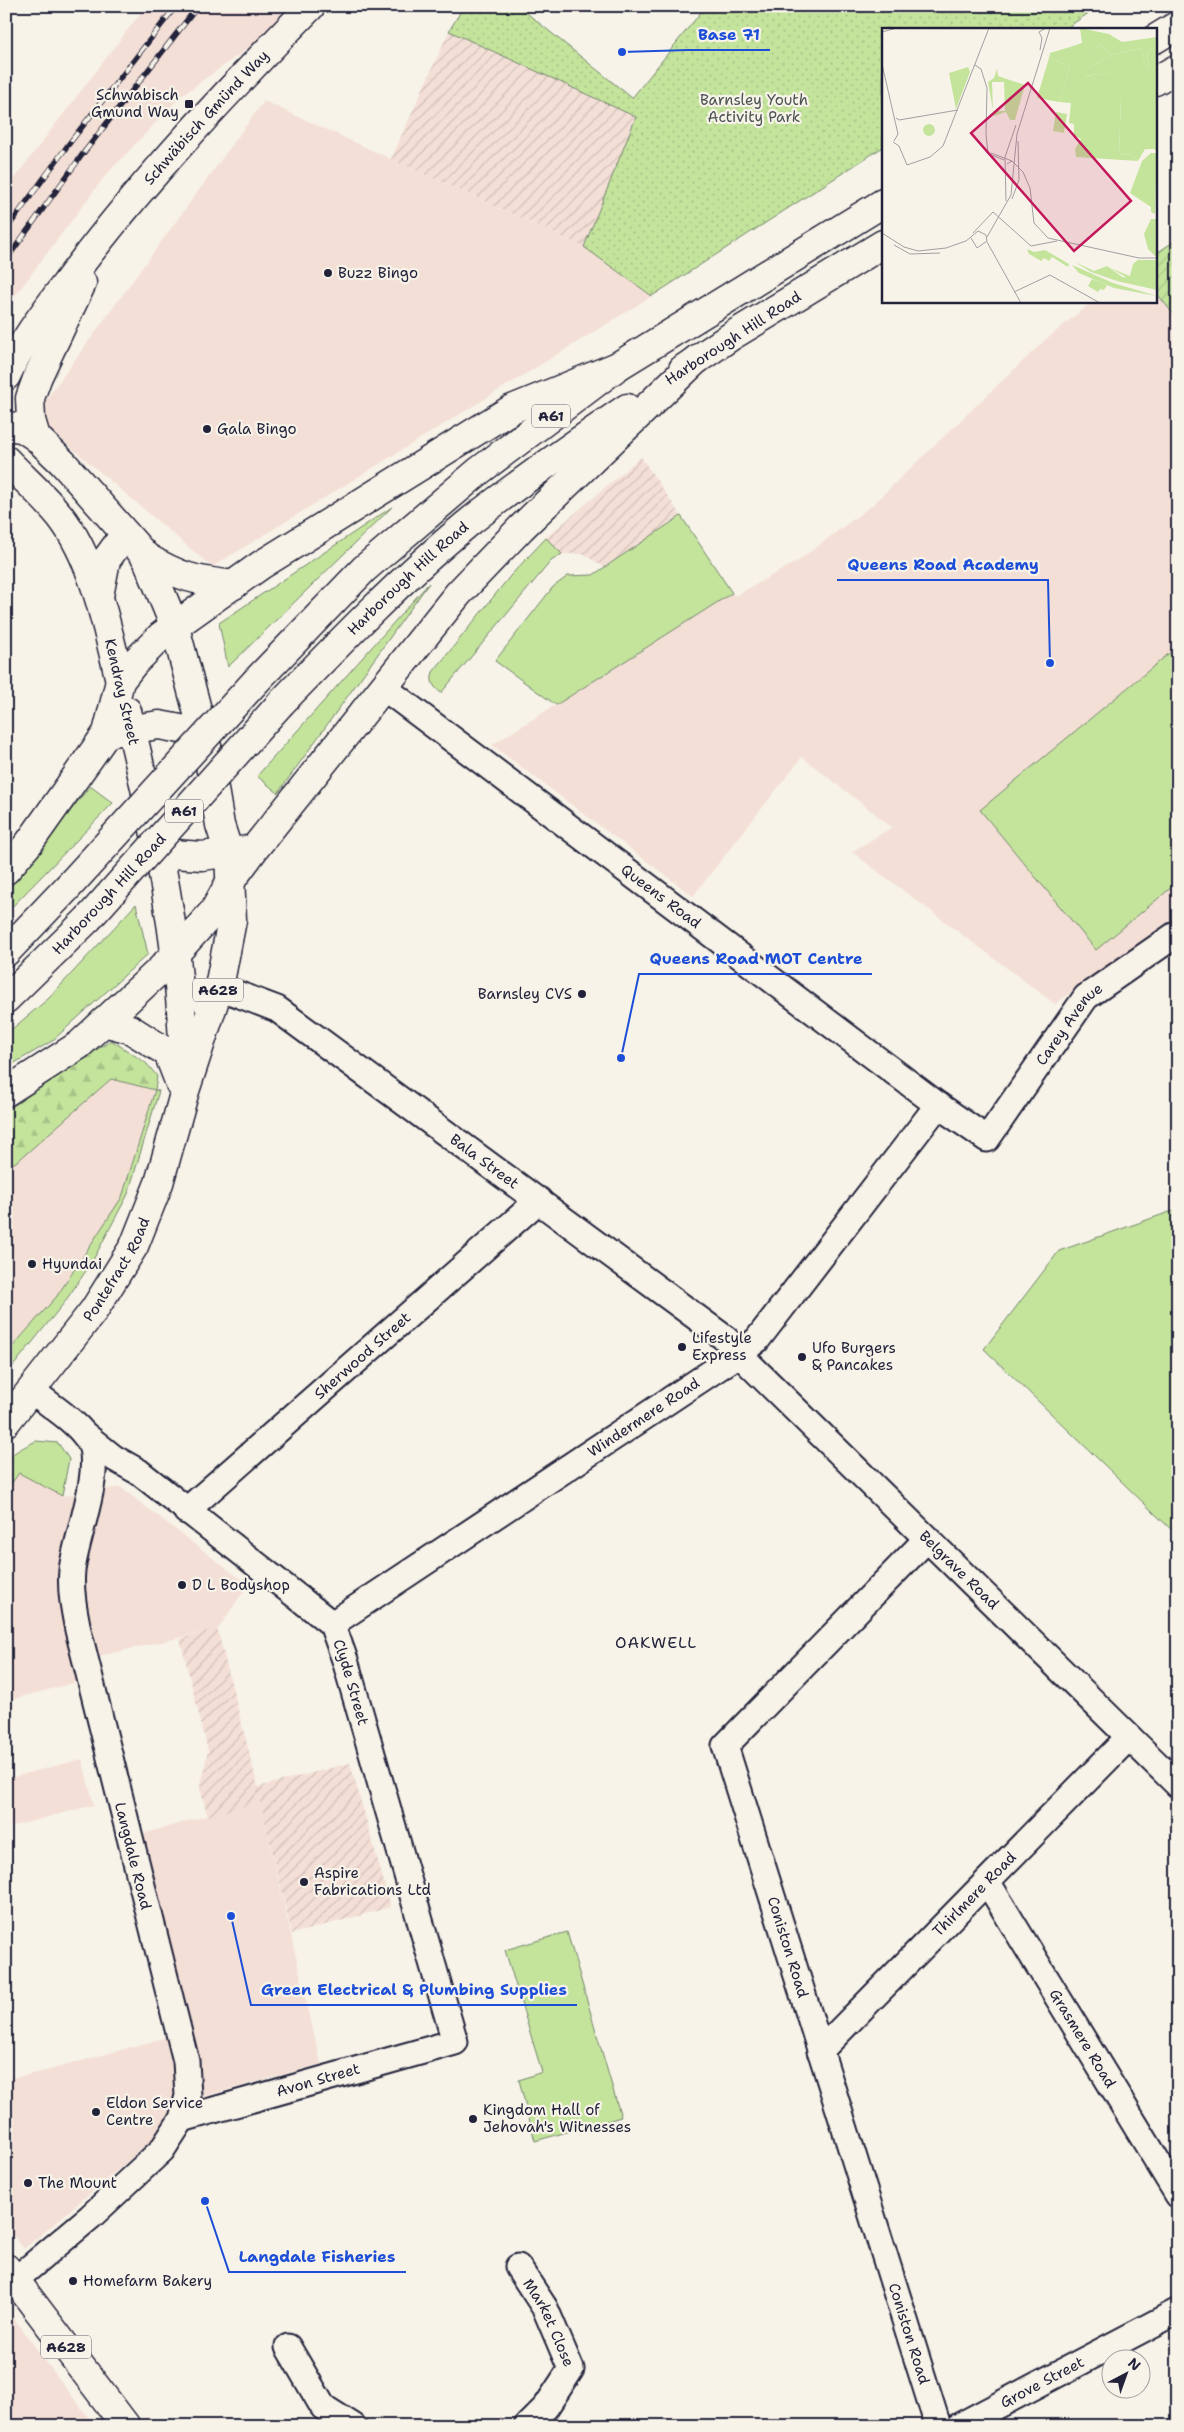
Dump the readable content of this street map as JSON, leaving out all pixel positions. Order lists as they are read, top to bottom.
{
  "streets": {
    "main road": [
      "Schwäbisch Gmünd Way",
      "Harborough Hill Road",
      "A61",
      "Kendray Street",
      "A628",
      "Pontefract Road"
    ],
    "street": [
      "Queens Road",
      "Carey Avenue",
      "Bala Street",
      "Sherwood Street",
      "Windermere Road",
      "Belgrave Road",
      "Clyde Street",
      "Langdale Road",
      "Thirlmere Road",
      "Coniston Road",
      "Grasmere Road",
      "Avon Street",
      "Market Close",
      "Grove Street"
    ]
  },
  "crossings": [
    ["Harborough Hill Road", "A61"],
    ["A61", "Kendray Street"],
    ["A61", "Queens Road"],
    ["A61", "Pontefract Road"],
    ["Kendray Street", "Pontefract Road"],
    ["Queens Road", "Carey Avenue"],
    ["Queens Road", "Windermere Road"],
    ["A628", "Langdale Road"],
    ["Bala Street", "Pontefract Road"],
    ["Bala Street", "Sherwood Street"],
    ["Bala Street", "Windermere Road"],
    ["Bala Street", "Belgrave Road"],
    ["Pontefract Road", "Langdale Road"],
    ["Sherwood Street", "Clyde Street"],
    ["Windermere Road", "Belgrave Road"],
    ["Windermere Road", "Clyde Street"],
    ["Belgrave Road", "Thirlmere Road"],
    ["Belgrave Road", "Coniston Road"],
    ["Clyde Street", "Langdale Road"],
    ["Clyde Street", "Avon Street"],
    ["Langdale Road", "Avon Street"],
    ["Thirlmere Road", "Coniston Road"],
    ["Thirlmere Road", "Grasmere Road"]
  ],
  "districts": ["OAKWELL"],
  "parks": ["Barnsley Youth Activity Park"],
  "places": {
    "other": [
      "Base 71",
      "Buzz Bingo",
      "Gala Bingo",
      "Queens Road Academy",
      "Barnsley CVS",
      "Queens Road MOT Centre",
      "Hyundai",
      "Lifestyle Express",
      "Ufo Burgers & Pancakes",
      "D L Bodyshop",
      "Aspire Fabrications Ltd",
      "Green Electrical & Plumbing Supplies",
      "Eldon Service Centre",
      "Kingdom Hall of Jehovah's Witnesses",
      "The Mount",
      "Langdale Fisheries",
      "Homefarm Bakery"
    ],
    "transit": ["Schwabisch Gmund Way"]
  },
  "north": "top right"
}
